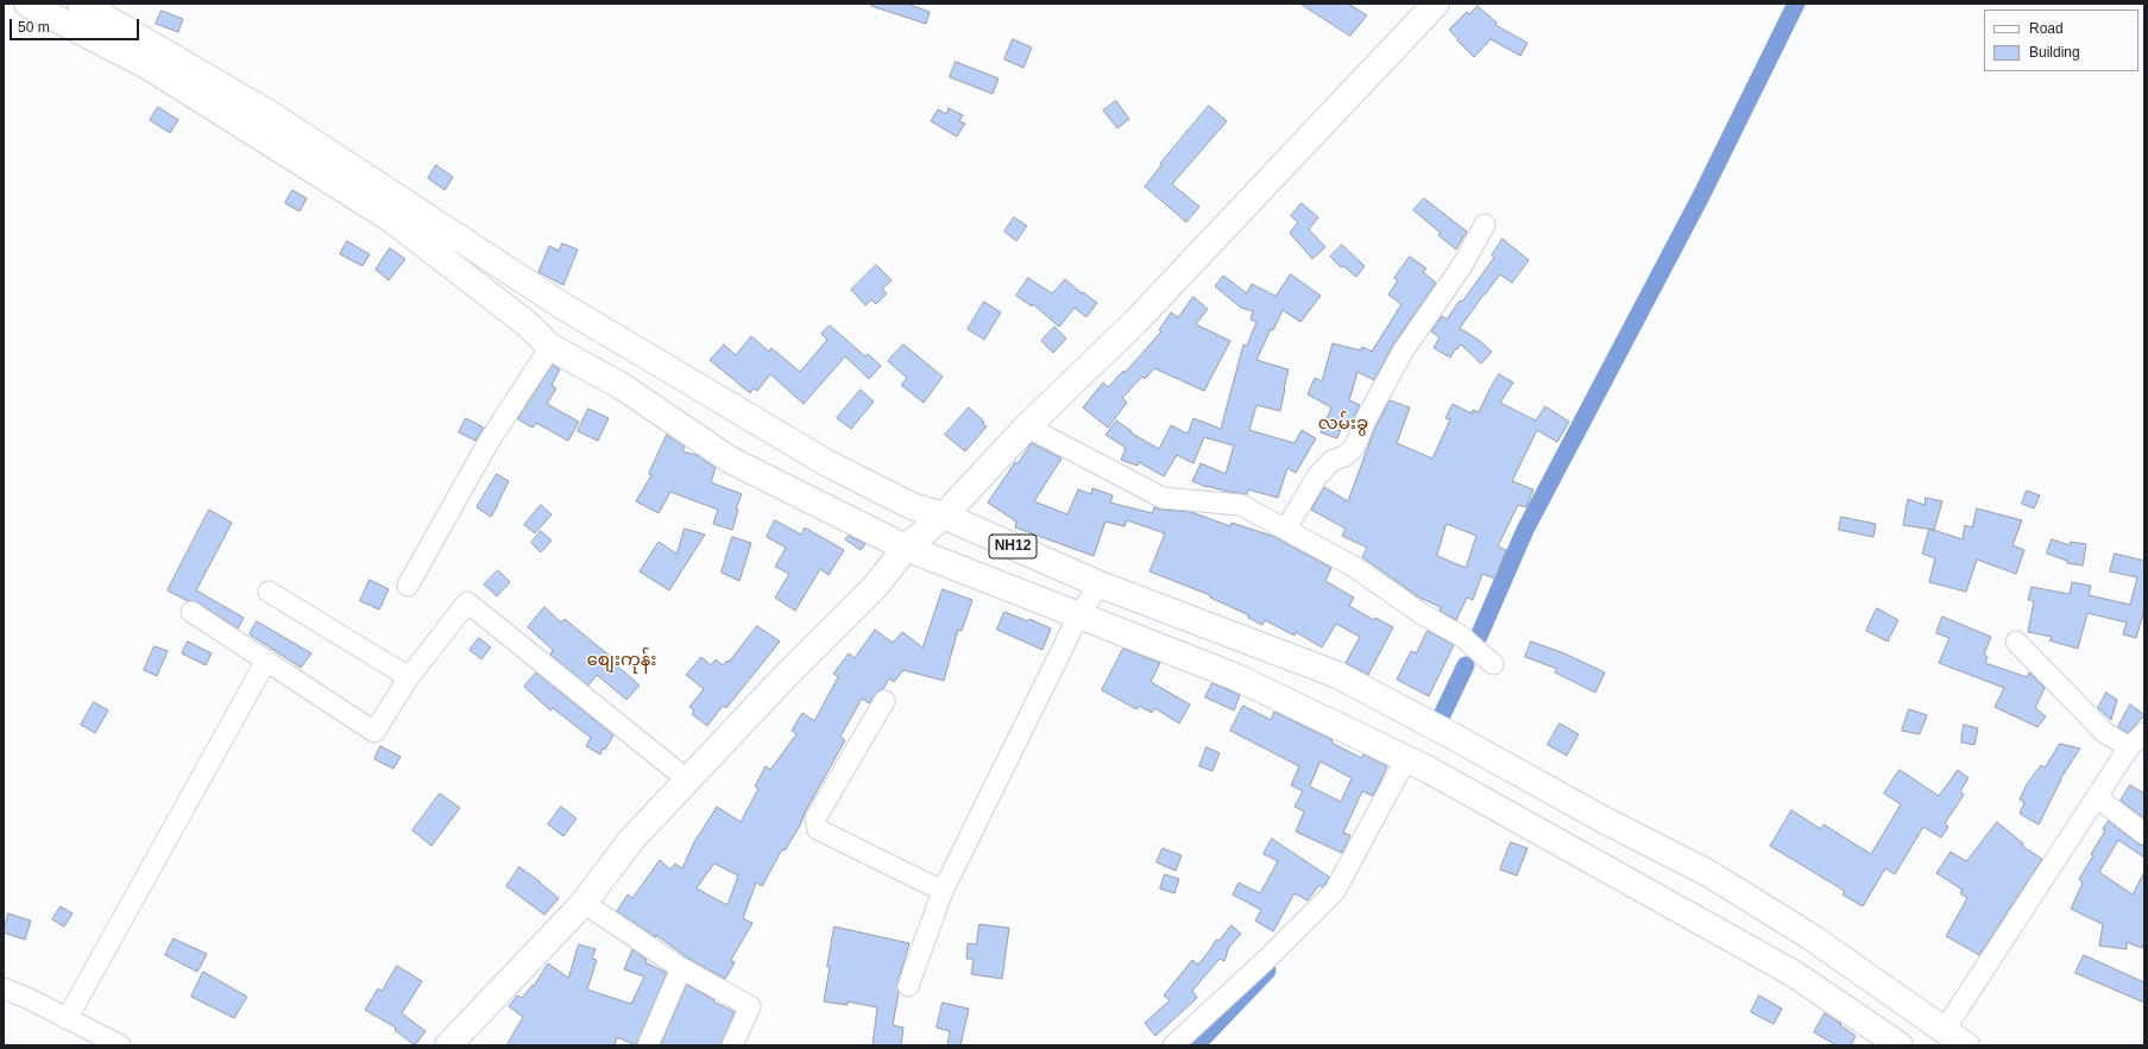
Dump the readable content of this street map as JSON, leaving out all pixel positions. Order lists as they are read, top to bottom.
{
  "streets": {
    "main road": ["NH12"]
  },
  "districts": ["လမ်းခွ", "စျေးကုန်း"],
  "legend": ["Road", "Building"],
  "scale_bar": "50 m"
}
